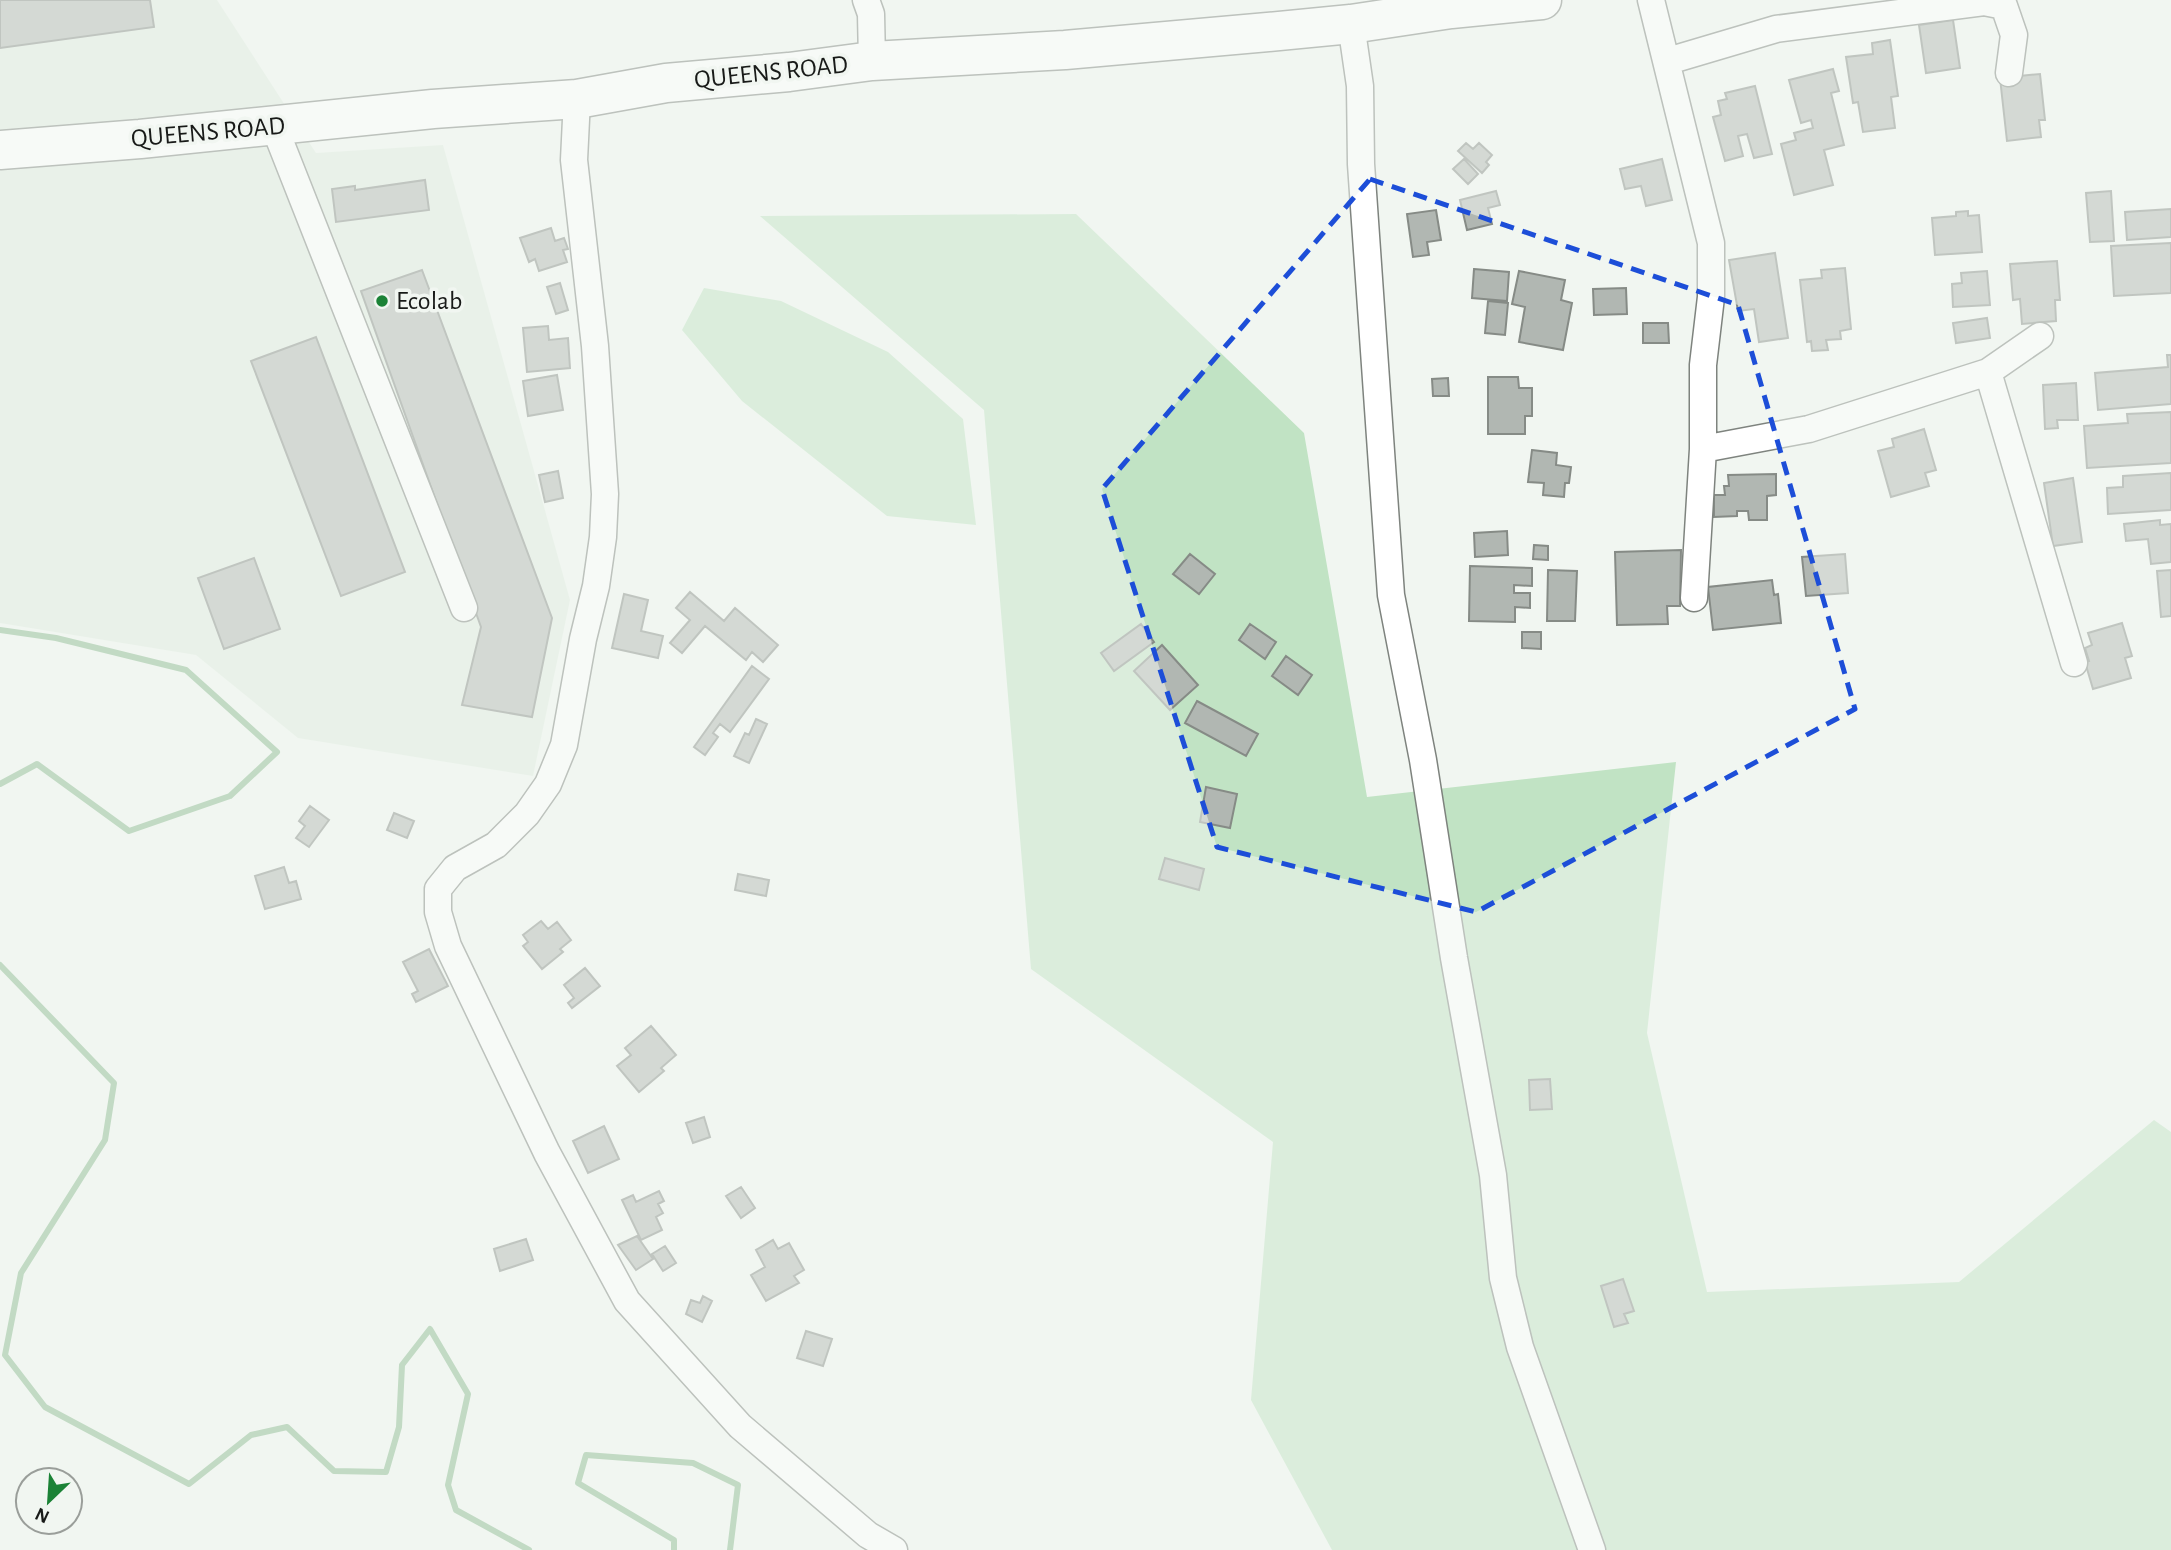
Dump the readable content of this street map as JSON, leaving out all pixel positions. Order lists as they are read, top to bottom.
{
  "streets": {
    "highway": ["QUEENS ROAD"]
  },
  "places": ["Ecolab"],
  "north": "bottom left"
}
